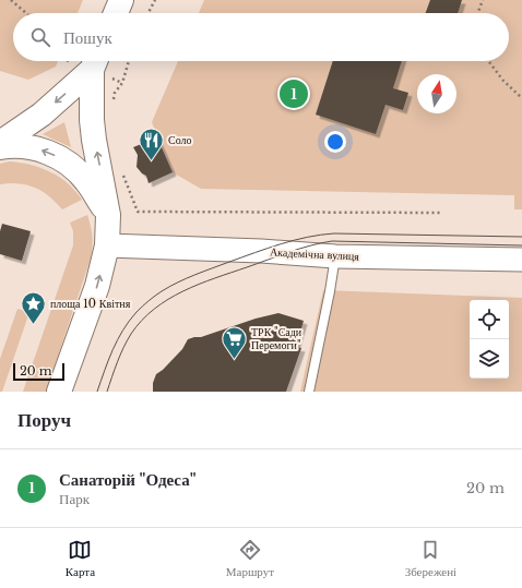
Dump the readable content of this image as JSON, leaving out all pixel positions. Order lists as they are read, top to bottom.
{
  "streets": {
    "street": ["Академічна вулиця"]
  },
  "places": {
    "restaurant": ["Соло"],
    "place": ["площа 10 Квітня"],
    "supermarket": ["ТРК \"Сади Перемоги\""]
  },
  "scale_bar": "20 m",
  "north": "top",
  "page": {
    "search": "Пошук",
    "pins": "1",
    "scale": "20 m",
    "heading": "Поруч",
    "list": [
      {
        "mark": "1",
        "name": "Санаторій \"Одеса\"",
        "note": "Парк",
        "value": "20 m"
      }
    ],
    "nav": ["Карта", "Маршрут", "Збережені"]
  }
}
